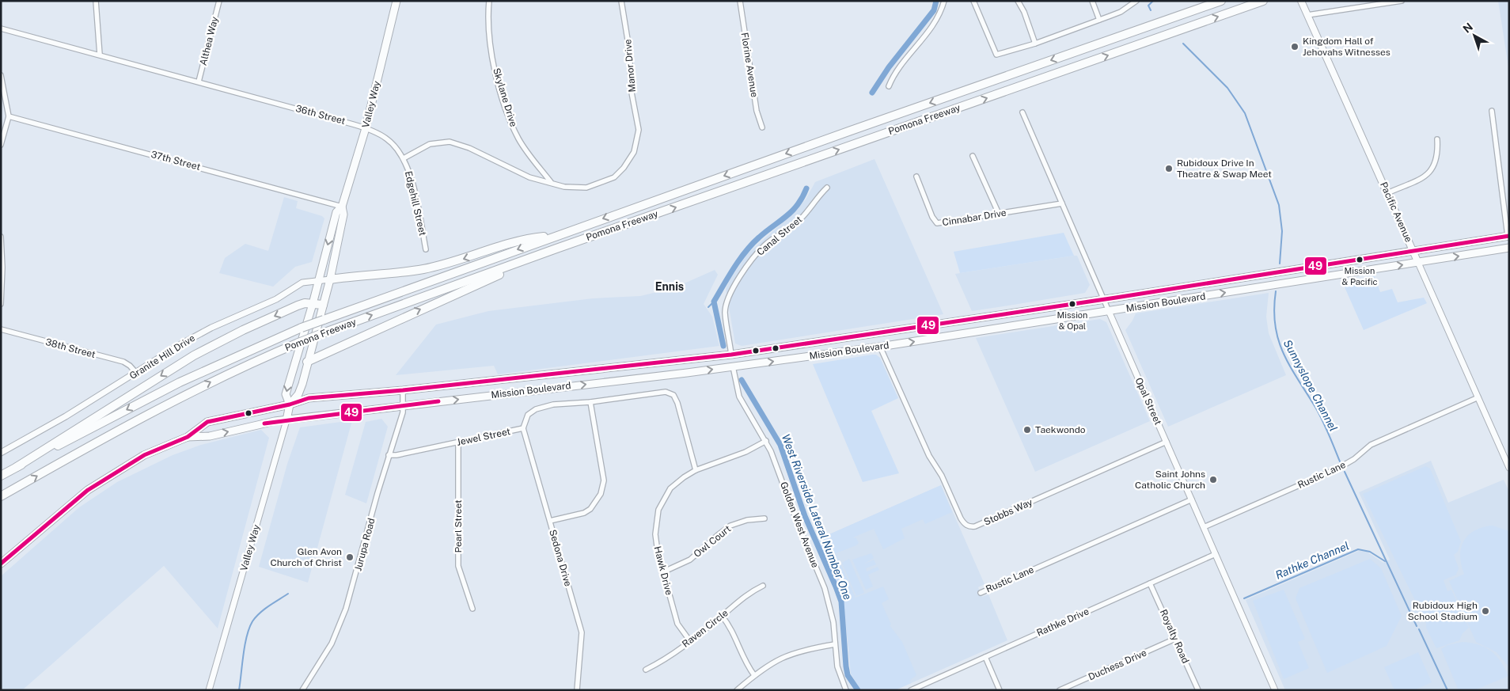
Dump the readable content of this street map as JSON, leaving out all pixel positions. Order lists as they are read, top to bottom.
{
  "streets": {
    "highway": ["Pomona Freeway"],
    "main road": ["Valley Way", "Pacific Avenue", "Mission Boulevard"],
    "street": [
      "Althea Way",
      "Florine Avenue",
      "Manor Drive",
      "Skylane Drive",
      "36th Street",
      "37th Street",
      "Edgehill Street",
      "Cinnabar Drive",
      "Canal Street",
      "38th Street",
      "Granite Hill Drive",
      "Opal Street",
      "Jewel Street",
      "Rustic Lane",
      "Stobbs Way",
      "Golden West Avenue",
      "Pearl Street",
      "Owl Court",
      "Jurupa Road",
      "Sedona Drive",
      "Hawk Drive",
      "Rathke Drive",
      "Raven Circle",
      "Royalty Road",
      "Duchess Drive"
    ]
  },
  "crossings": [
    ["Althea Way", "36th Street"],
    ["Manor Drive", "Skylane Drive"],
    ["Valley Way", "36th Street"],
    ["Valley Way", "37th Street"],
    ["Valley Way", "Mission Boulevard"],
    ["Valley Way", "Granite Hill Drive"],
    ["36th Street", "Edgehill Street"],
    ["Pacific Avenue", "Mission Boulevard"],
    ["Pacific Avenue", "Rustic Lane"],
    ["Cinnabar Drive", "Opal Street"],
    ["Canal Street", "Mission Boulevard"],
    ["Mission Boulevard", "Opal Street"],
    ["Mission Boulevard", "Stobbs Way"],
    ["Mission Boulevard", "Golden West Avenue"],
    ["Mission Boulevard", "Jurupa Road"],
    ["38th Street", "Granite Hill Drive"],
    ["Opal Street", "Rustic Lane"],
    ["Opal Street", "Stobbs Way"],
    ["Opal Street", "Rathke Drive"],
    ["Jewel Street", "Pearl Street"],
    ["Jewel Street", "Jurupa Road"],
    ["Jewel Street", "Sedona Drive"],
    ["Jewel Street", "Hawk Drive"],
    ["Golden West Avenue", "Hawk Drive"],
    ["Owl Court", "Hawk Drive"],
    ["Hawk Drive", "Raven Circle"],
    ["Rathke Drive", "Royalty Road"],
    ["Royalty Road", "Duchess Drive"]
  ],
  "districts": ["Ennis"],
  "water": ["Sunnyslope Channel", "West Riverside Lateral Number One", "Rathke Channel"],
  "places": [
    "Kingdom Hall of Jehovahs Witnesses",
    "Rubidoux Drive In Theatre & Swap Meet",
    "Mission & Pacific",
    "Mission & Opal",
    "Taekwondo",
    "Saint Johns Catholic Church",
    "Glen Avon Church of Christ",
    "Rubidoux High School Stadium"
  ],
  "lines": ["transit line 49"],
  "north": "top left"
}
